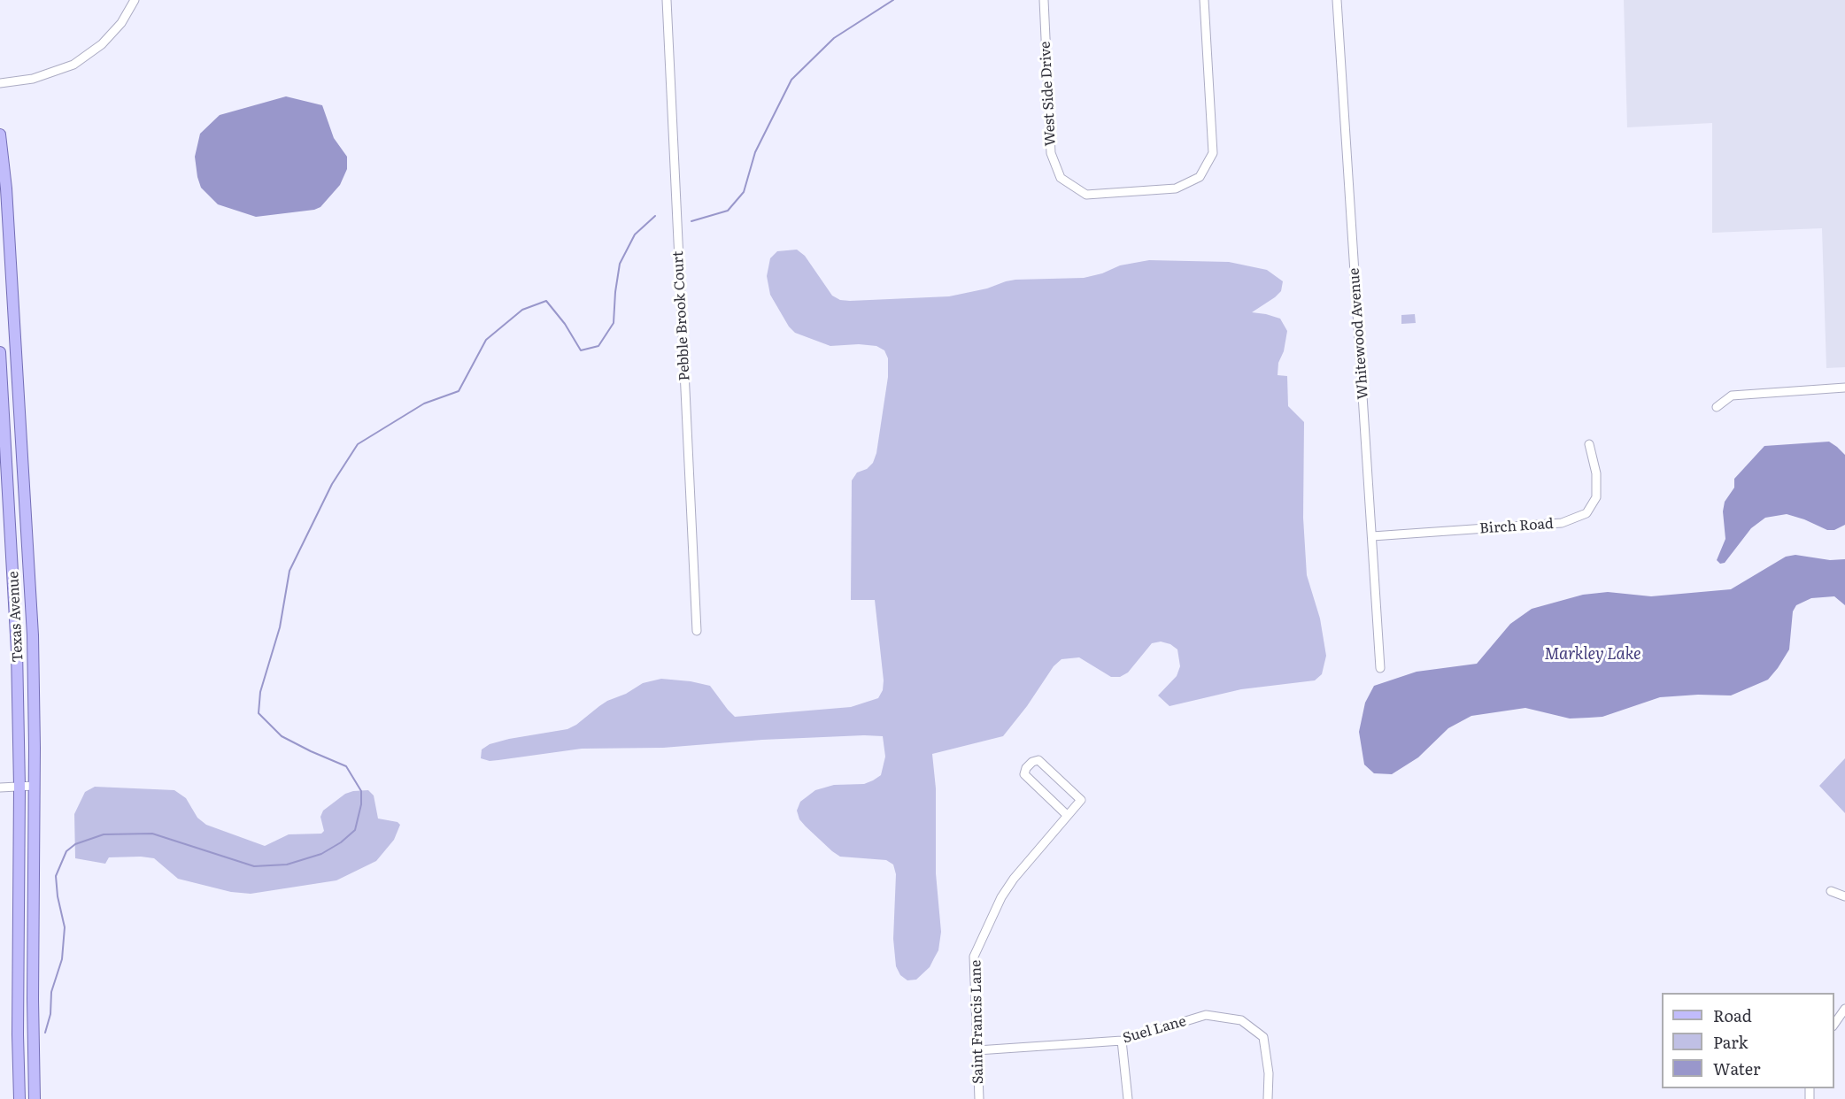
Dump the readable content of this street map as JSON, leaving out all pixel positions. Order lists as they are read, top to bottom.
{
  "streets": {
    "main road": ["Texas Avenue"],
    "street": [
      "West Side Drive",
      "Pebble Brook Court",
      "Whitewood Avenue",
      "Birch Road",
      "Saint Francis Lane",
      "Suel Lane"
    ]
  },
  "crossings": [
    ["Whitewood Avenue", "Birch Road"],
    ["Saint Francis Lane", "Suel Lane"]
  ],
  "water": ["Markley Lake"],
  "legend": ["Road", "Park", "Water"]
}
